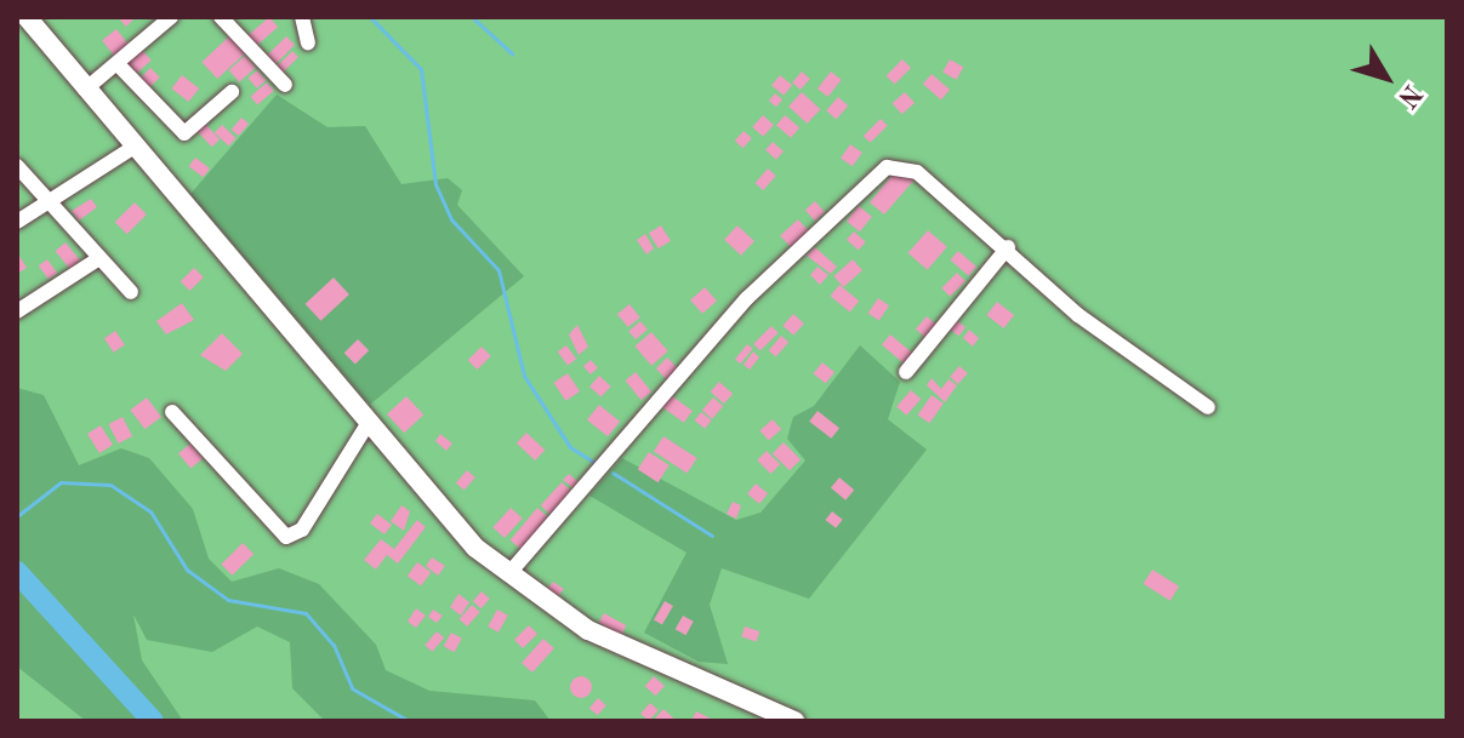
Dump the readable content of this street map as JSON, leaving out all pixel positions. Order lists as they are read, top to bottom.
{
  "north": "bottom right"
}
